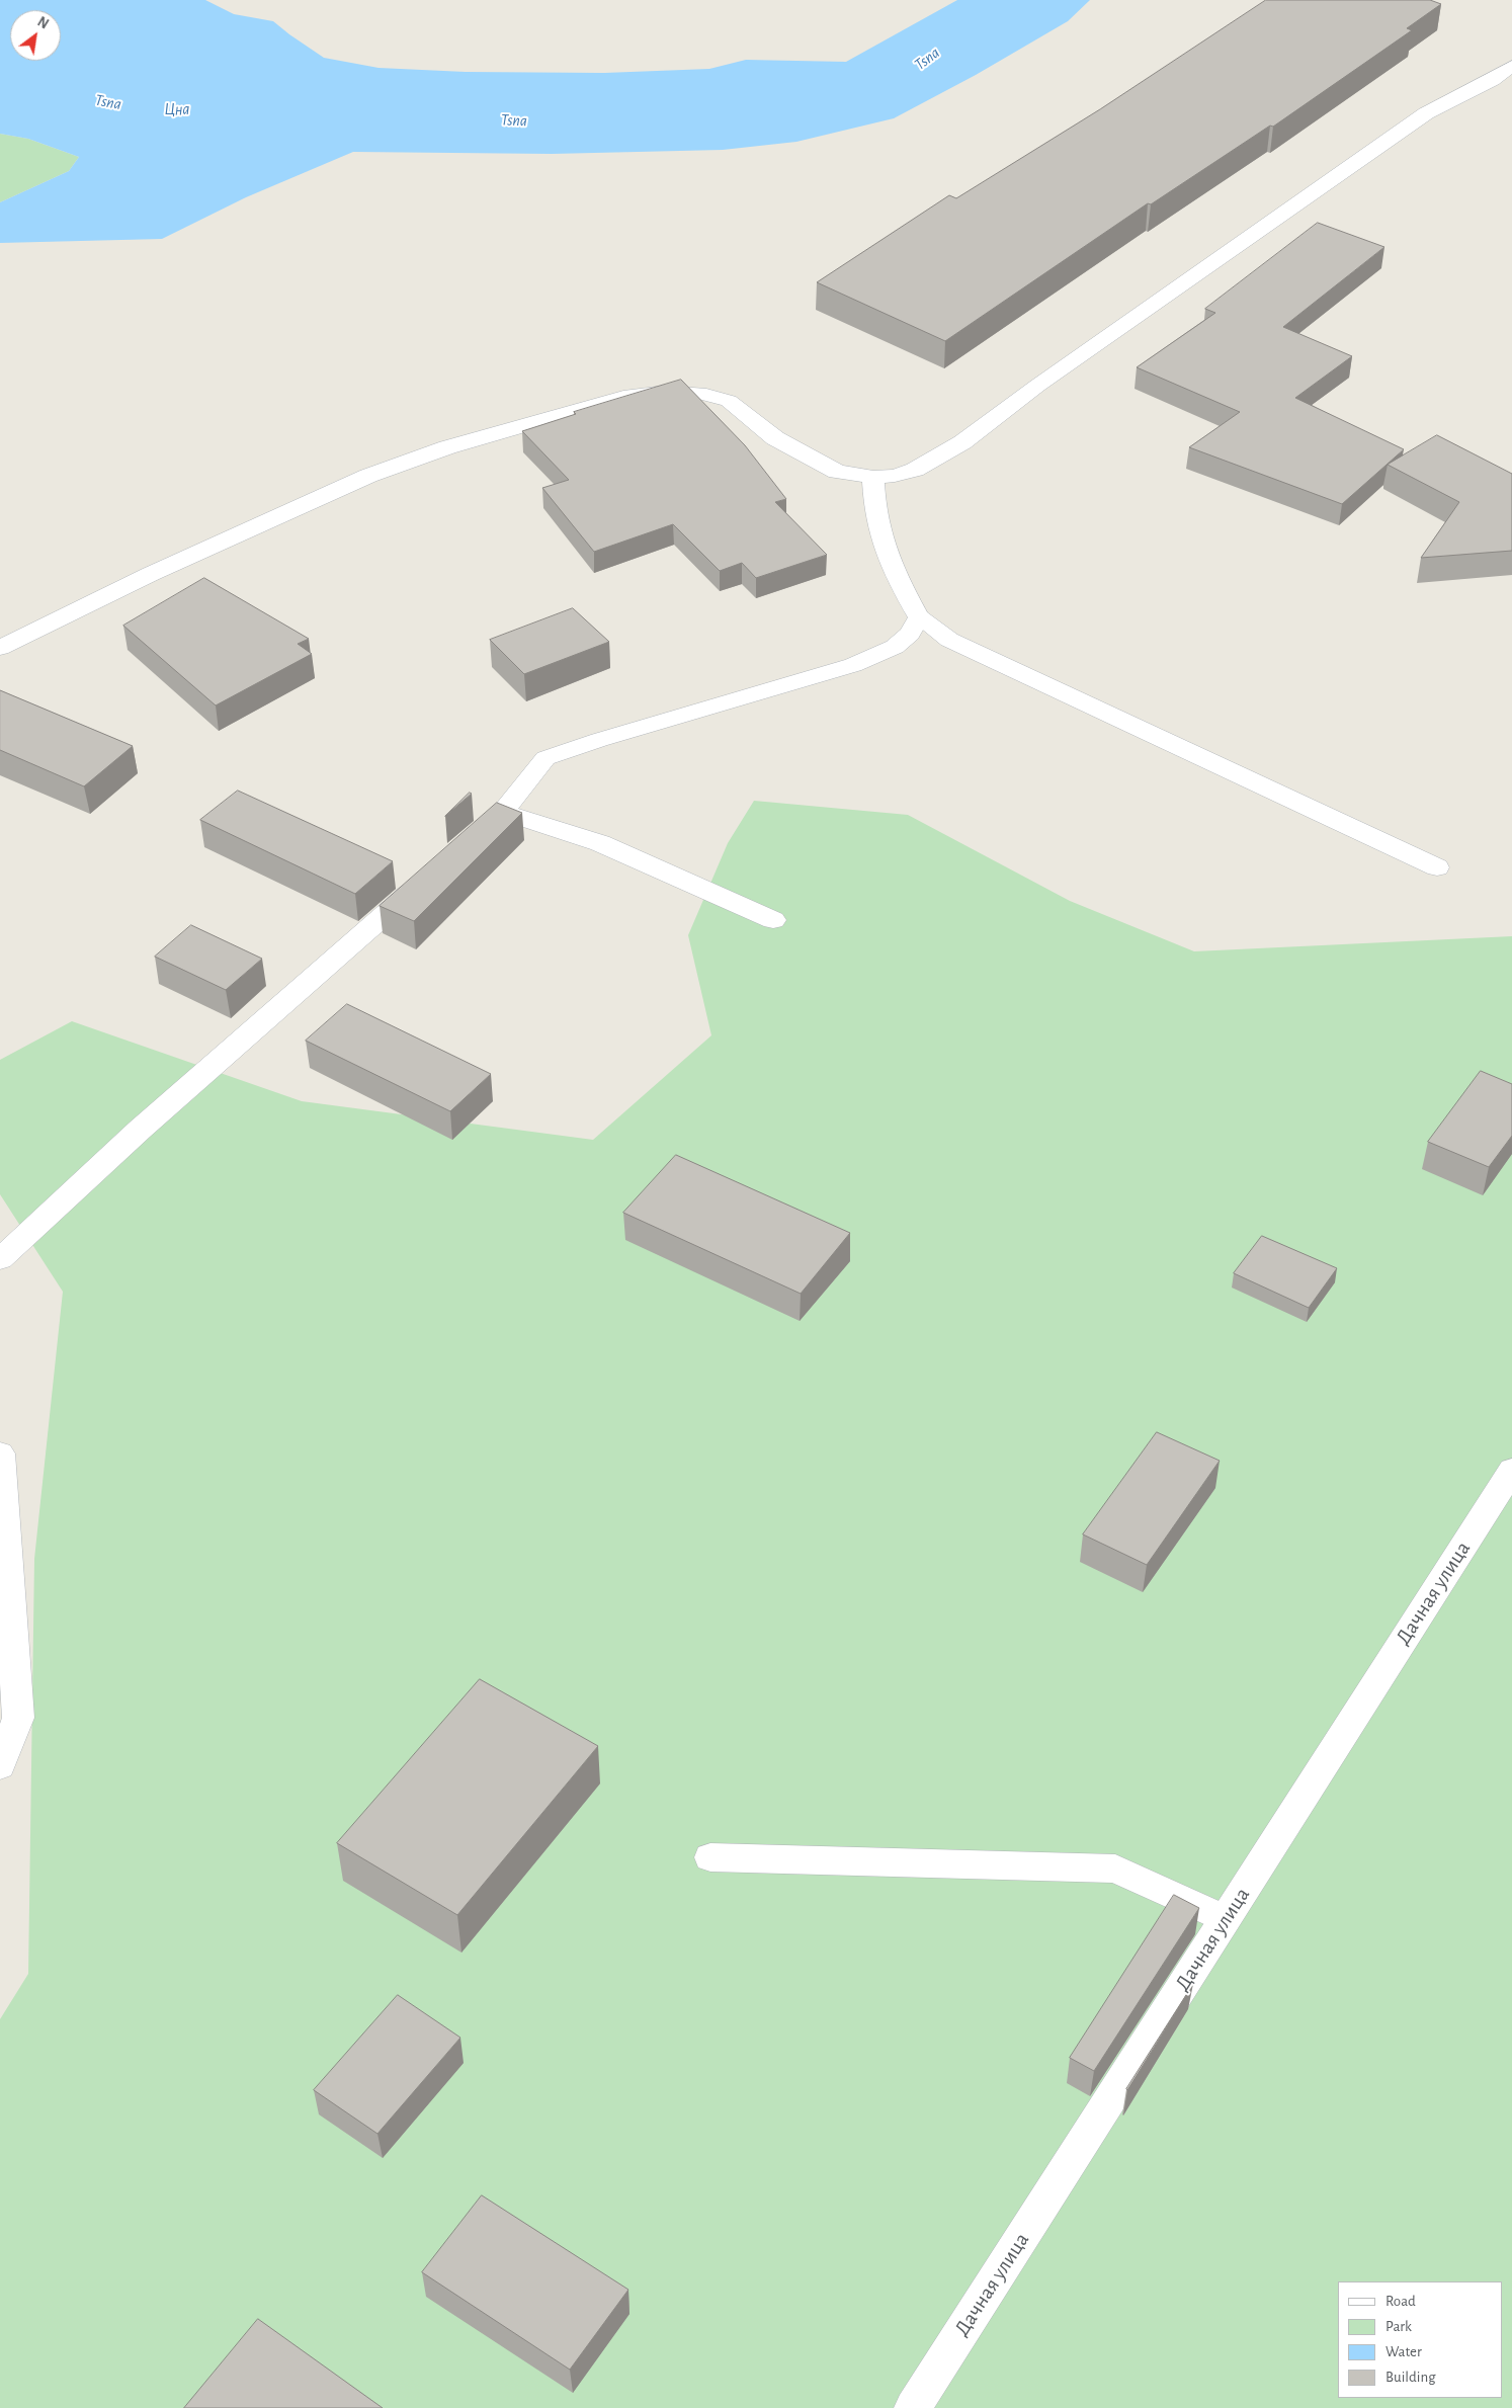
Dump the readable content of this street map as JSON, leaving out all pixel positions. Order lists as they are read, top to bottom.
{
  "streets": {
    "street": ["Дачная улица"]
  },
  "water": ["Tsna", "Цна"],
  "legend": [
    "Road",
    "Park",
    "Water",
    "Building"
  ],
  "north": "top right"
}
